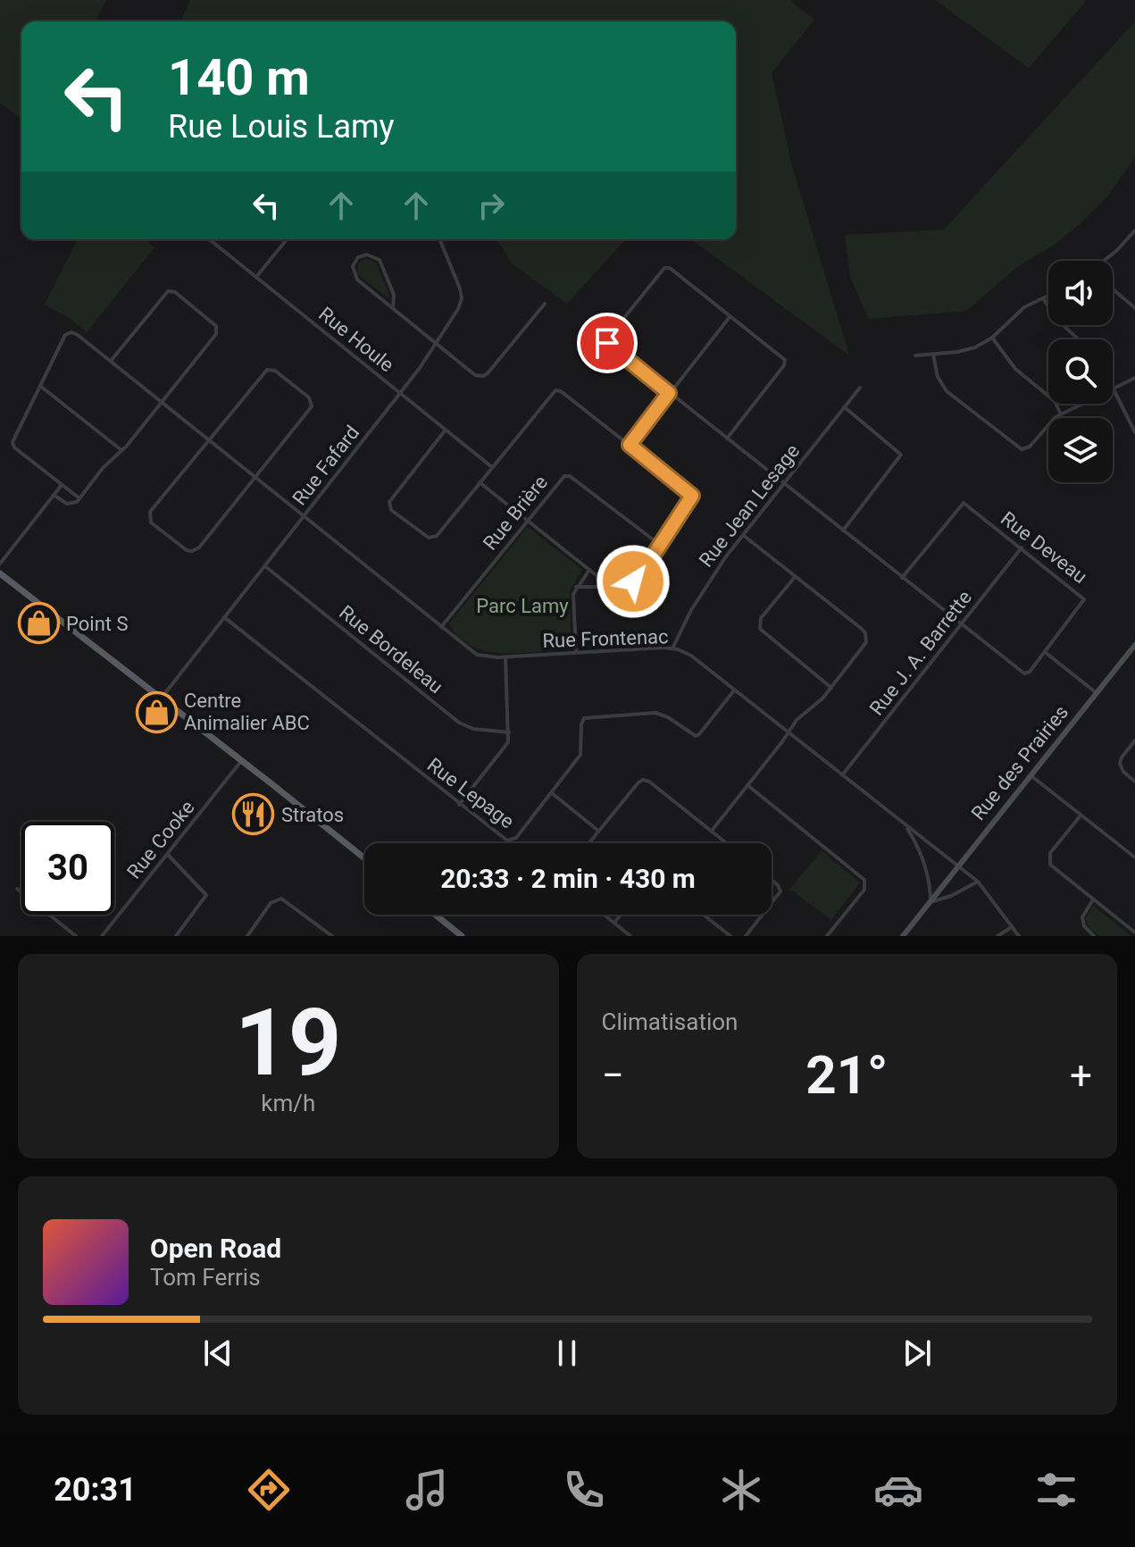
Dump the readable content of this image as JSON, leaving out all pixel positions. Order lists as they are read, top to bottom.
{
  "streets": {
    "main road": ["Rue des Prairies"],
    "street": [
      "Rue Houle",
      "Rue Fafard",
      "Rue Jean Lesage",
      "Rue Brière",
      "Rue Deveau",
      "Rue Frontenac",
      "Rue Bordeleau",
      "Rue J. A. Barrette",
      "Rue Lepage",
      "Rue Cooke"
    ]
  },
  "crossings": [
    ["Rue Houle", "Rue Fafard"],
    ["Rue Fafard", "Rue Frontenac"],
    ["Rue Fafard", "Rue Bordeleau"],
    ["Rue Fafard", "Rue Lepage"],
    ["Rue Jean Lesage", "Rue Deveau"],
    ["Rue Jean Lesage", "Rue Frontenac"],
    ["Rue Brière", "Rue Frontenac"],
    ["Rue Deveau", "Rue J. A. Barrette"],
    ["Rue Frontenac", "Rue J. A. Barrette"],
    ["Rue Frontenac", "Rue des Prairies"],
    ["Rue Frontenac", "Rue Lepage"]
  ],
  "parks": ["Parc Lamy"],
  "places": {
    "shop": ["Point S", "Centre Animalier ABC"],
    "restaurant": ["Stratos"]
  },
  "page": {
    "turn": ["140 m", "Rue Louis Lamy"],
    "limit": "30",
    "trip": "20:33 · 2 min · 430 m",
    "tile": [
      ["19", "km/h"],
      "Climatisation"
    ],
    "heat": ["−", "21°", "+"],
    "song": ["Open Road", "Tom Ferris"],
    "tabs": "20:31"
  }
}
